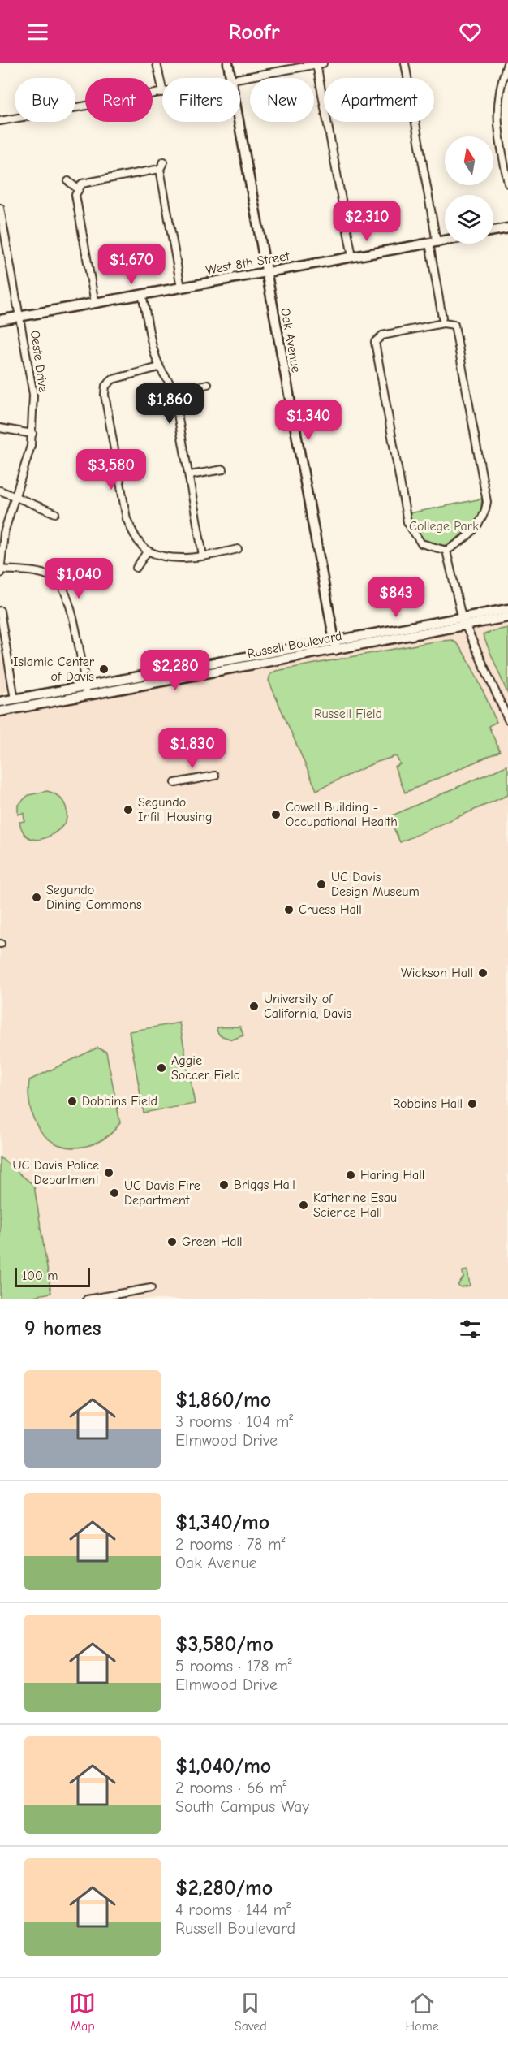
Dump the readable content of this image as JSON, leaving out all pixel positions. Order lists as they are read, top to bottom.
{
  "streets": {
    "street": [
      "West 8th Street",
      "Oak Avenue",
      "Oeste Drive",
      "Russell Boulevard"
    ]
  },
  "crossings": [
    ["West 8th Street", "Oak Avenue"],
    ["West 8th Street", "Oeste Drive"],
    ["Oak Avenue", "Russell Boulevard"]
  ],
  "parks": ["College Park", "Russell Field"],
  "places": [
    "Islamic Center of Davis",
    "Segundo Infill Housing",
    "Cowell Building - Occupational Health",
    "UC Davis Design Museum",
    "Segundo Dining Commons",
    "Cruess Hall",
    "Wickson Hall",
    "University of California, Davis",
    "Aggie Soccer Field",
    "Dobbins Field",
    "Robbins Hall",
    "UC Davis Police Department",
    "Haring Hall",
    "Briggs Hall",
    "UC Davis Fire Department",
    "Katherine Esau Science Hall",
    "Green Hall"
  ],
  "scale_bar": "100 m",
  "north": "top",
  "page": {
    "header": "Roofr",
    "chip": [
      "Buy",
      "Rent",
      "Filters",
      "New",
      "Apartment"
    ],
    "price": [
      "$2,310",
      "$1,670",
      "$1,860",
      "$1,340",
      "$3,580",
      "$1,040",
      "$843",
      "$2,280",
      "$1,830"
    ],
    "scale": "100 m",
    "heading": "9 homes",
    "list": [
      {
        "name": "$1,860/mo",
        "note": "3 rooms · 104 m² · Elmwood Drive"
      },
      {
        "name": "$1,340/mo",
        "note": "2 rooms · 78 m² · Oak Avenue"
      },
      {
        "name": "$3,580/mo",
        "note": "5 rooms · 178 m² · Elmwood Drive"
      },
      {
        "name": "$1,040/mo",
        "note": "2 rooms · 66 m² · South Campus Way"
      },
      {
        "name": "$2,280/mo",
        "note": "4 rooms · 144 m² · Russell Boulevard"
      }
    ],
    "tabs": ["Map", "Saved", "Home"]
  }
}
